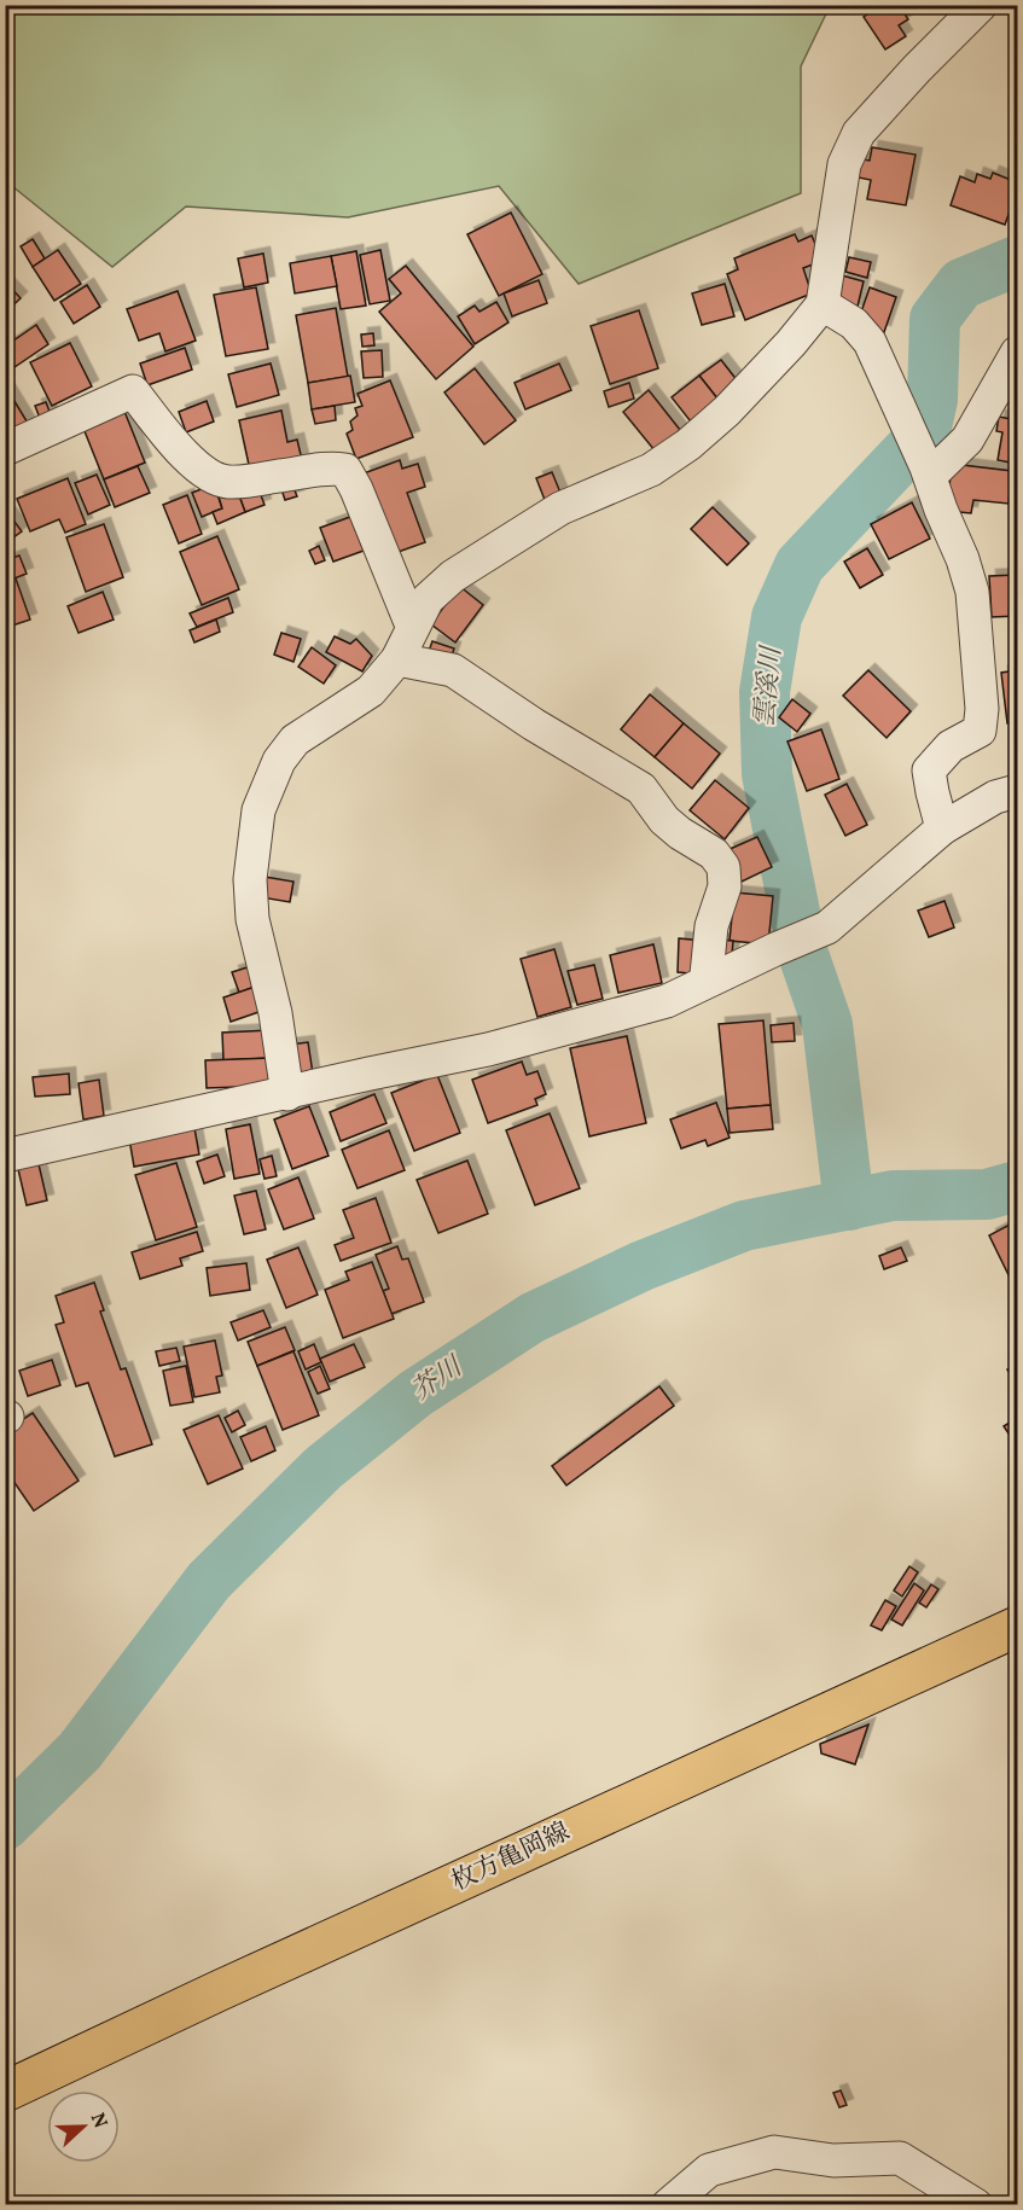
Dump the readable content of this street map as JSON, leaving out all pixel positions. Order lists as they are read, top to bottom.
{
  "streets": {
    "main road": ["枚方亀岡線"]
  },
  "water": ["雲溪川", "芥川"],
  "north": "right"
}
